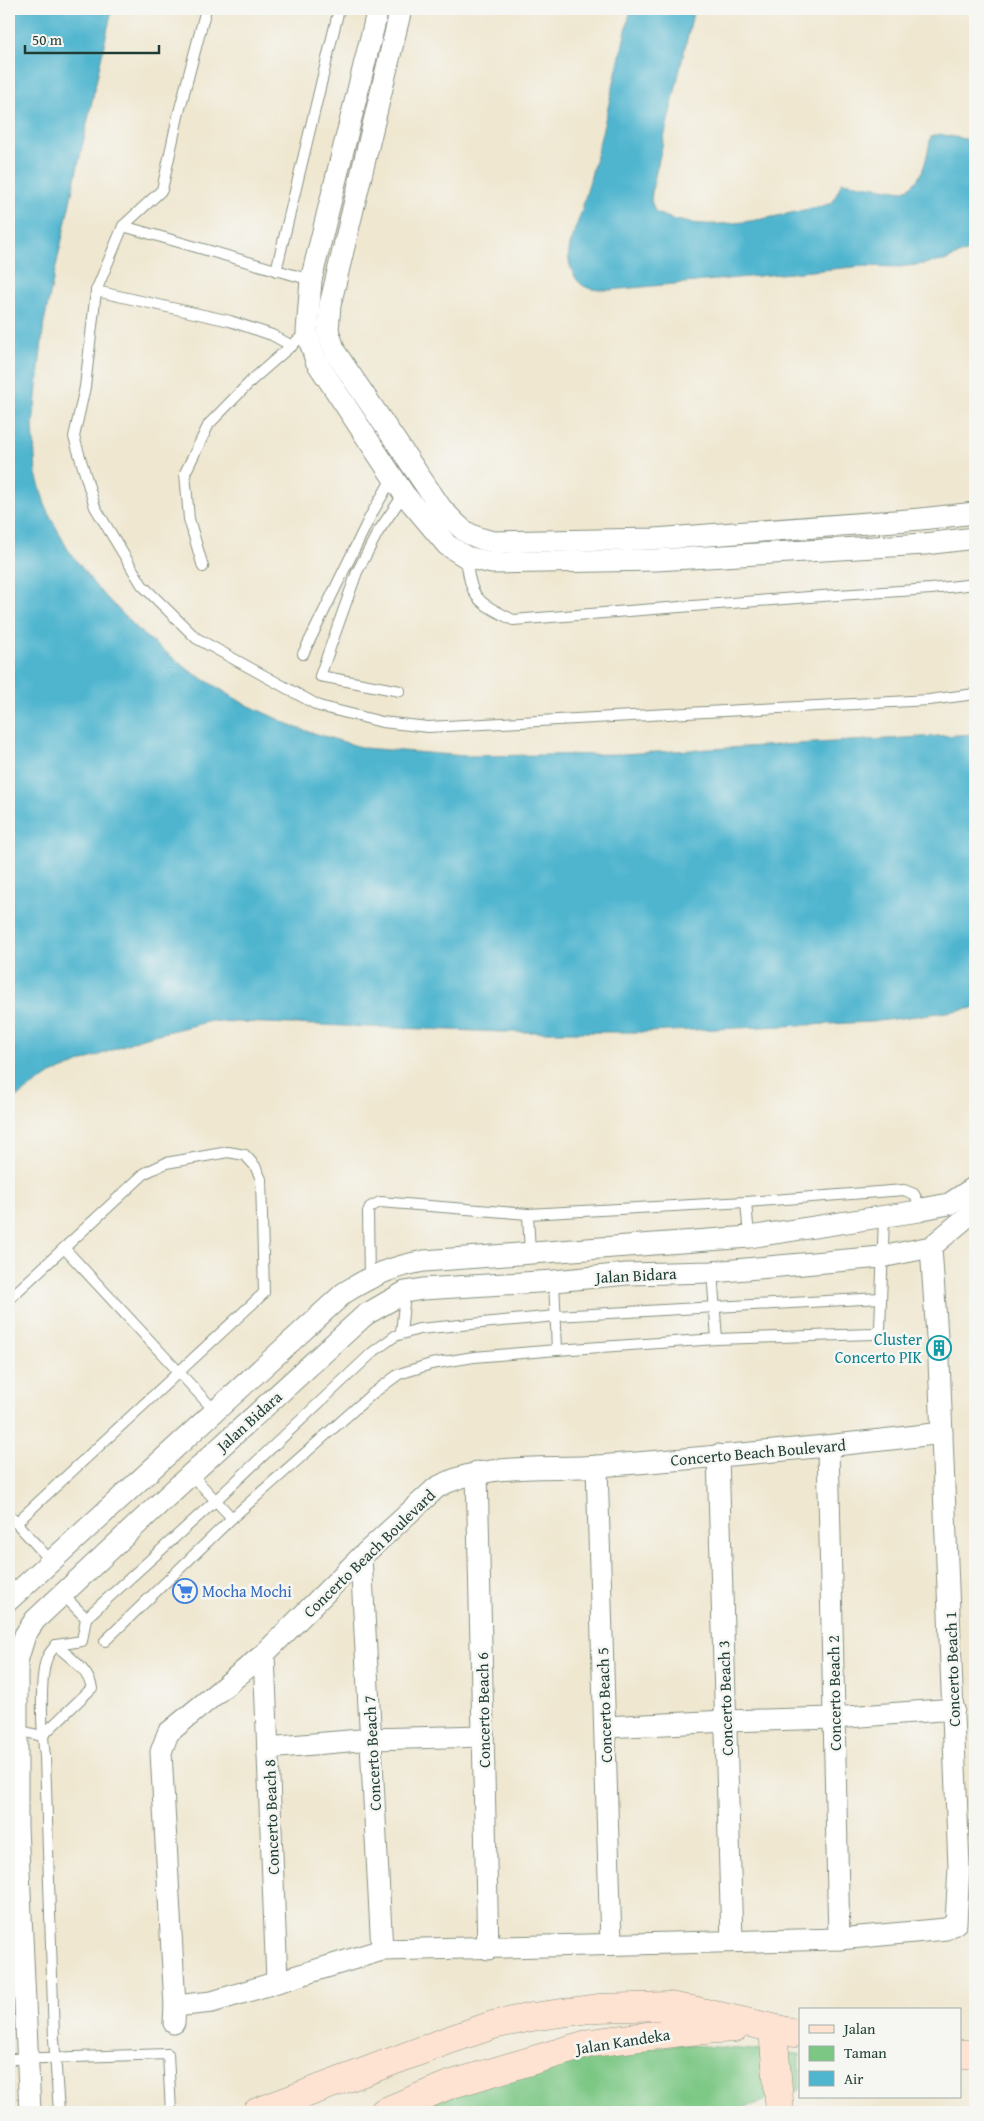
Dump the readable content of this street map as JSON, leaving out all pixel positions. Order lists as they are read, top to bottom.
{
  "streets": {
    "main road": ["Jalan Kandeka"],
    "street": [
      "Jalan Bidara",
      "Concerto Beach Boulevard",
      "Concerto Beach 1",
      "Concerto Beach 2",
      "Concerto Beach 3",
      "Concerto Beach 5",
      "Concerto Beach 6",
      "Concerto Beach 7",
      "Concerto Beach 8"
    ]
  },
  "crossings": [
    ["Concerto Beach Boulevard", "Concerto Beach 1"],
    ["Concerto Beach Boulevard", "Concerto Beach 2"],
    ["Concerto Beach Boulevard", "Concerto Beach 3"],
    ["Concerto Beach Boulevard", "Concerto Beach 5"],
    ["Concerto Beach Boulevard", "Concerto Beach 6"],
    ["Concerto Beach Boulevard", "Concerto Beach 7"],
    ["Concerto Beach Boulevard", "Concerto Beach 8"],
    ["Concerto Beach 1", "Concerto Beach 2"]
  ],
  "places": {
    "building": ["Cluster Concerto PIK"],
    "supermarket": ["Mocha Mochi"]
  },
  "legend": ["Jalan", "Taman", "Air"],
  "scale_bar": "50 m"
}
